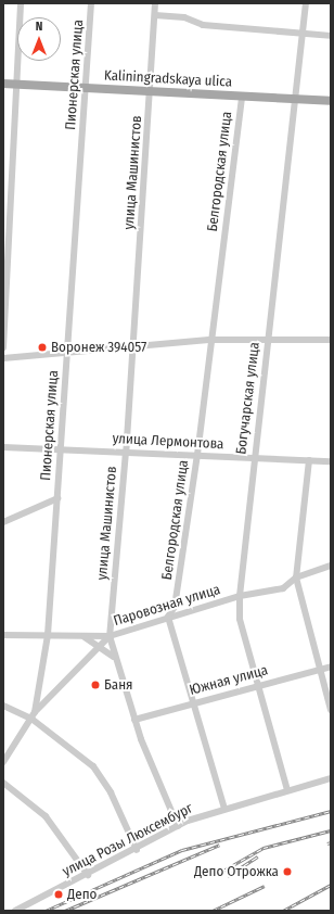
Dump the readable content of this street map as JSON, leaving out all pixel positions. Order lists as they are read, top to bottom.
{
  "streets": {
    "main road": ["Kaliningradskaya ulica"],
    "street": [
      "Пионерская улица",
      "Белгородская улица",
      "улица Машинистов",
      "Богучарская улица",
      "улица Лермонтова",
      "Паровозная улица",
      "Южная улица",
      "улица Розы Люксембург"
    ]
  },
  "crossings": [
    ["Пионерская улица", "Kaliningradskaya ulica"],
    ["Пионерская улица", "улица Лермонтова"],
    ["Пионерская улица", "Паровозная улица"],
    ["Kaliningradskaya ulica", "Белгородская улица"],
    ["Kaliningradskaya ulica", "улица Машинистов"],
    ["Kaliningradskaya ulica", "Богучарская улица"],
    ["Белгородская улица", "улица Лермонтова"],
    ["Белгородская улица", "Паровозная улица"],
    ["улица Машинистов", "улица Лермонтова"],
    ["улица Машинистов", "Паровозная улица"],
    ["улица Машинистов", "Южная улица"],
    ["улица Машинистов", "улица Розы Люксембург"],
    ["Богучарская улица", "улица Лермонтова"],
    ["Богучарская улица", "Паровозная улица"],
    ["Богучарская улица", "Южная улица"],
    ["Богучарская улица", "улица Розы Люксембург"]
  ],
  "places": [
    "Воронеж 394057",
    "Баня",
    "Депо Отрожка",
    "Депо"
  ],
  "north": "top"
}
